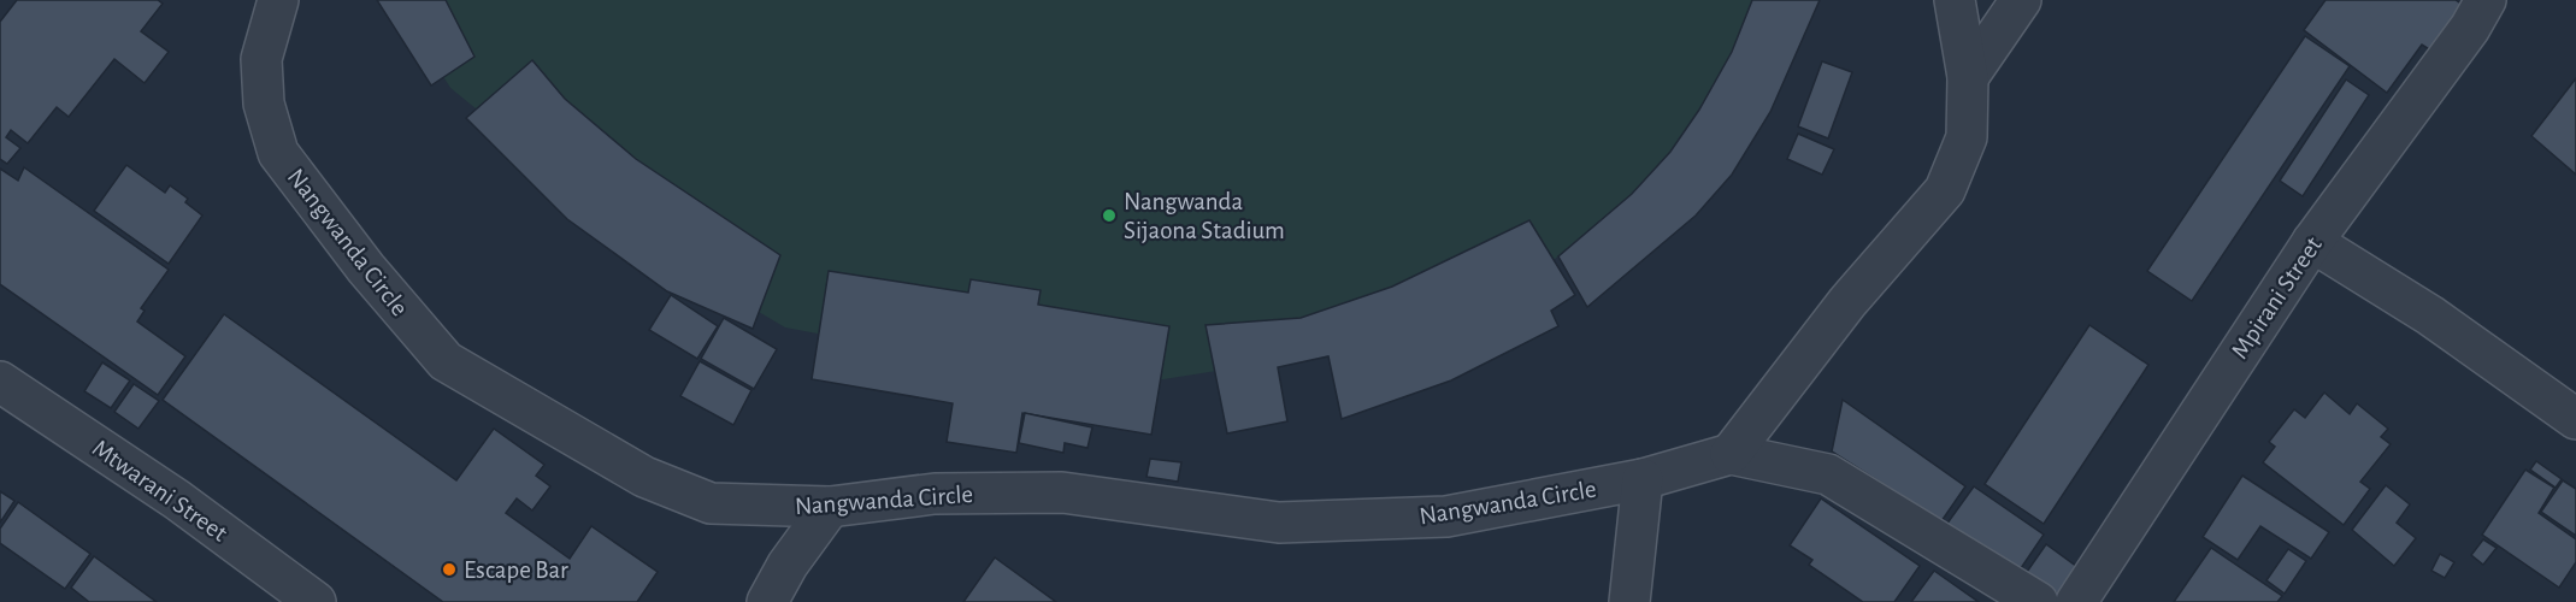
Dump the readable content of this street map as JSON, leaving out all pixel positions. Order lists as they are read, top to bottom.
{
  "streets": {
    "street": ["Nangwanda Circle", "Mpirani Street", "Mtwarani Street"]
  },
  "places": ["Nangwanda Sijaona Stadium", "Escape Bar"]
}
